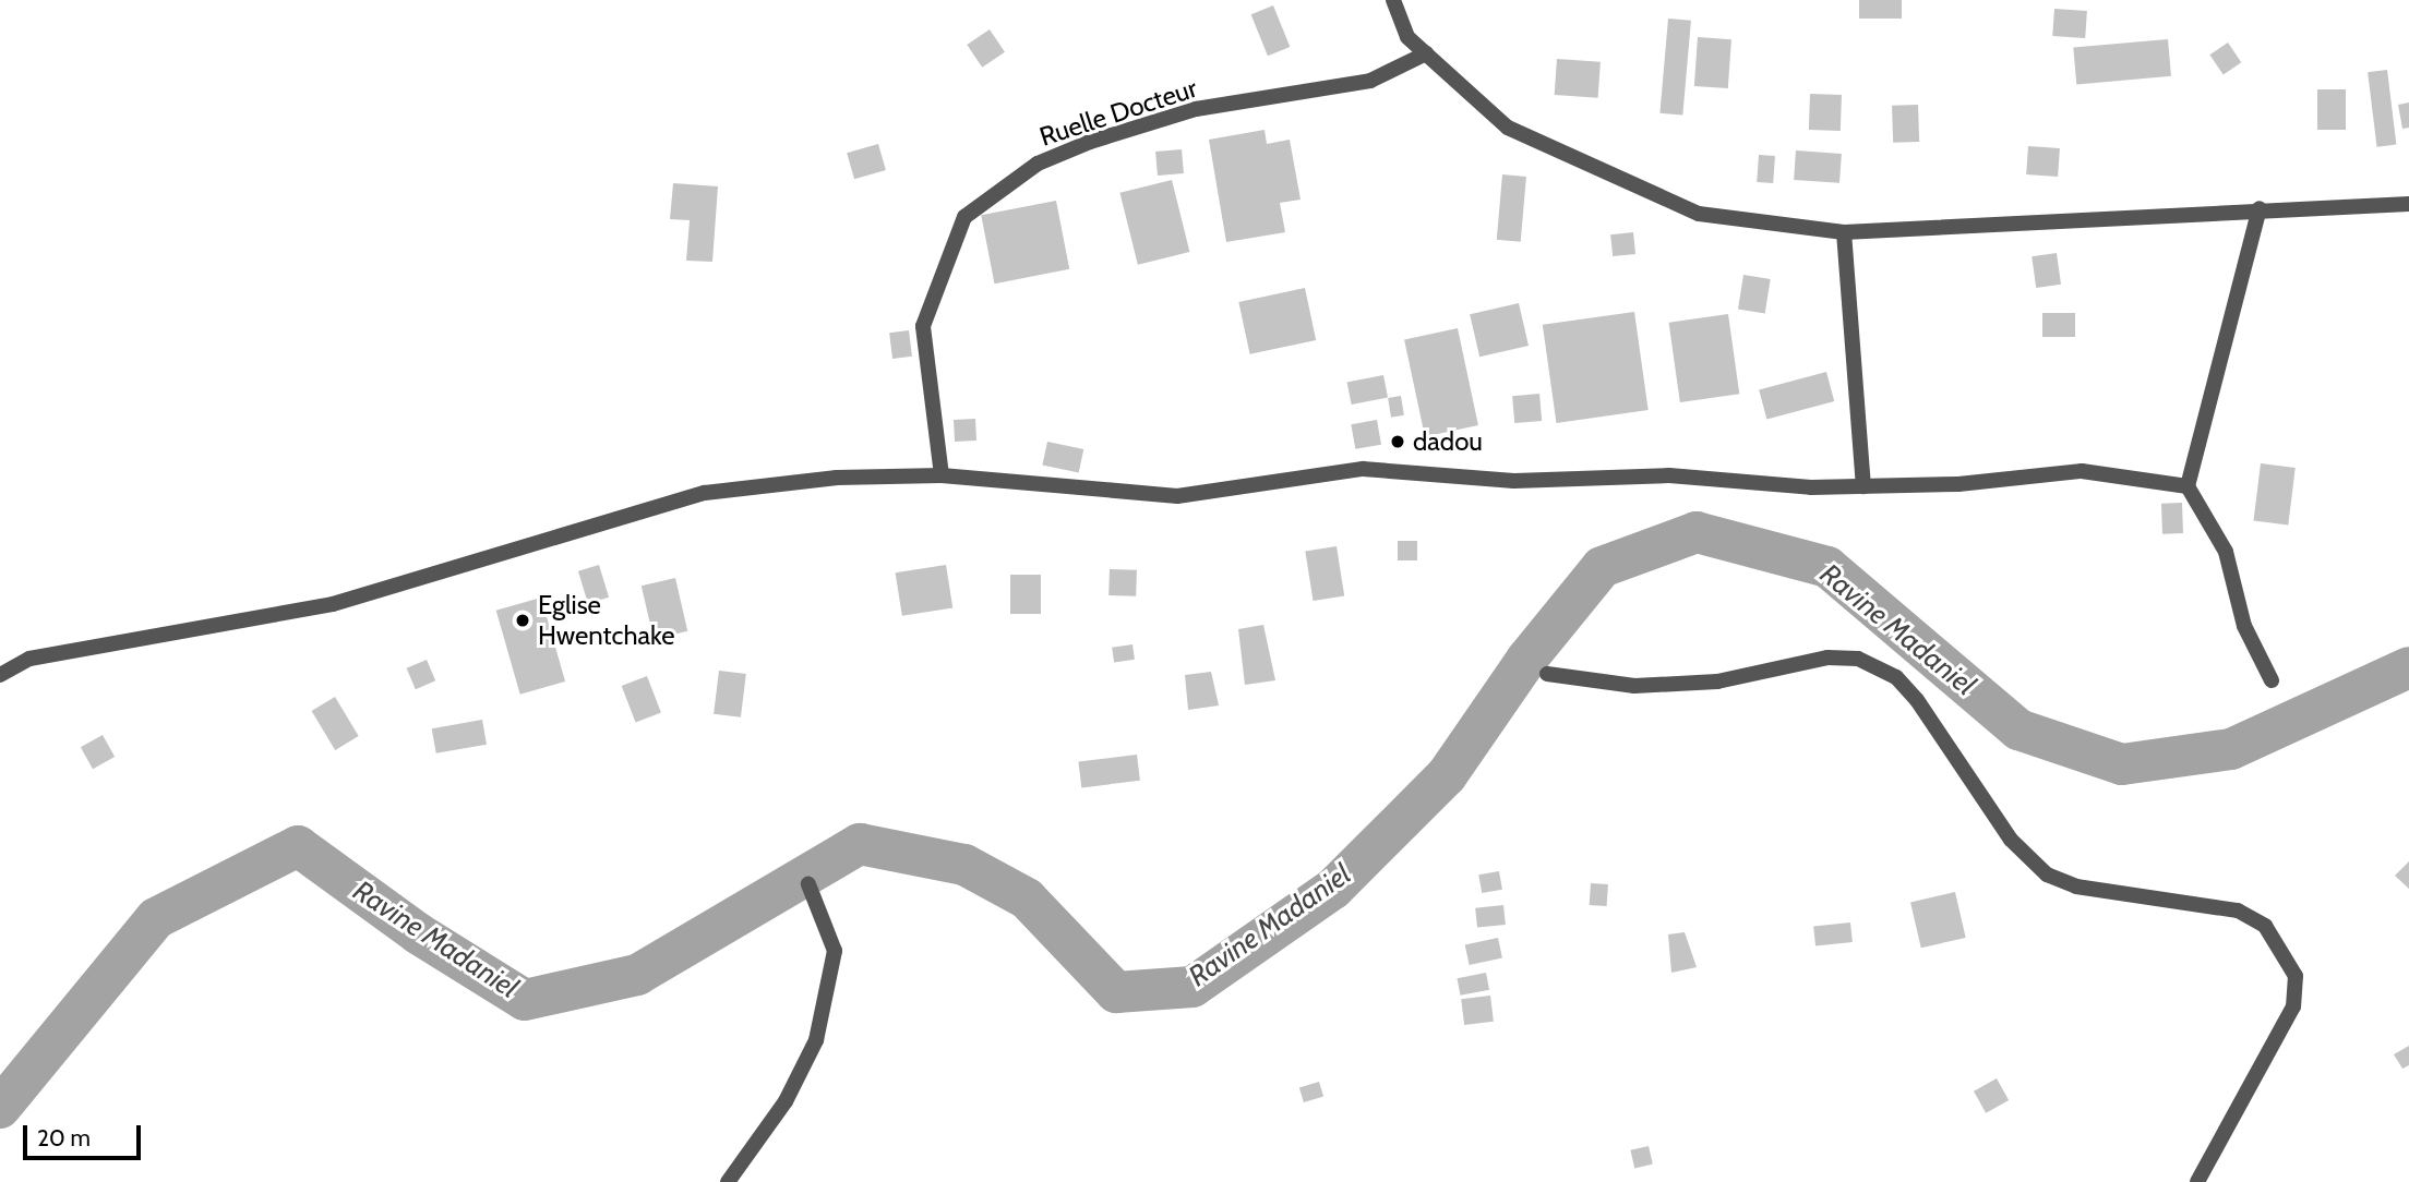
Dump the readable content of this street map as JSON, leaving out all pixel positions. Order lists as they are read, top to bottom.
{
  "streets": {
    "street": ["Ruelle Docteur"]
  },
  "water": ["Ravine Madaniel"],
  "places": ["dadou", "Eglise Hwentchake"],
  "scale_bar": "20 m"
}
